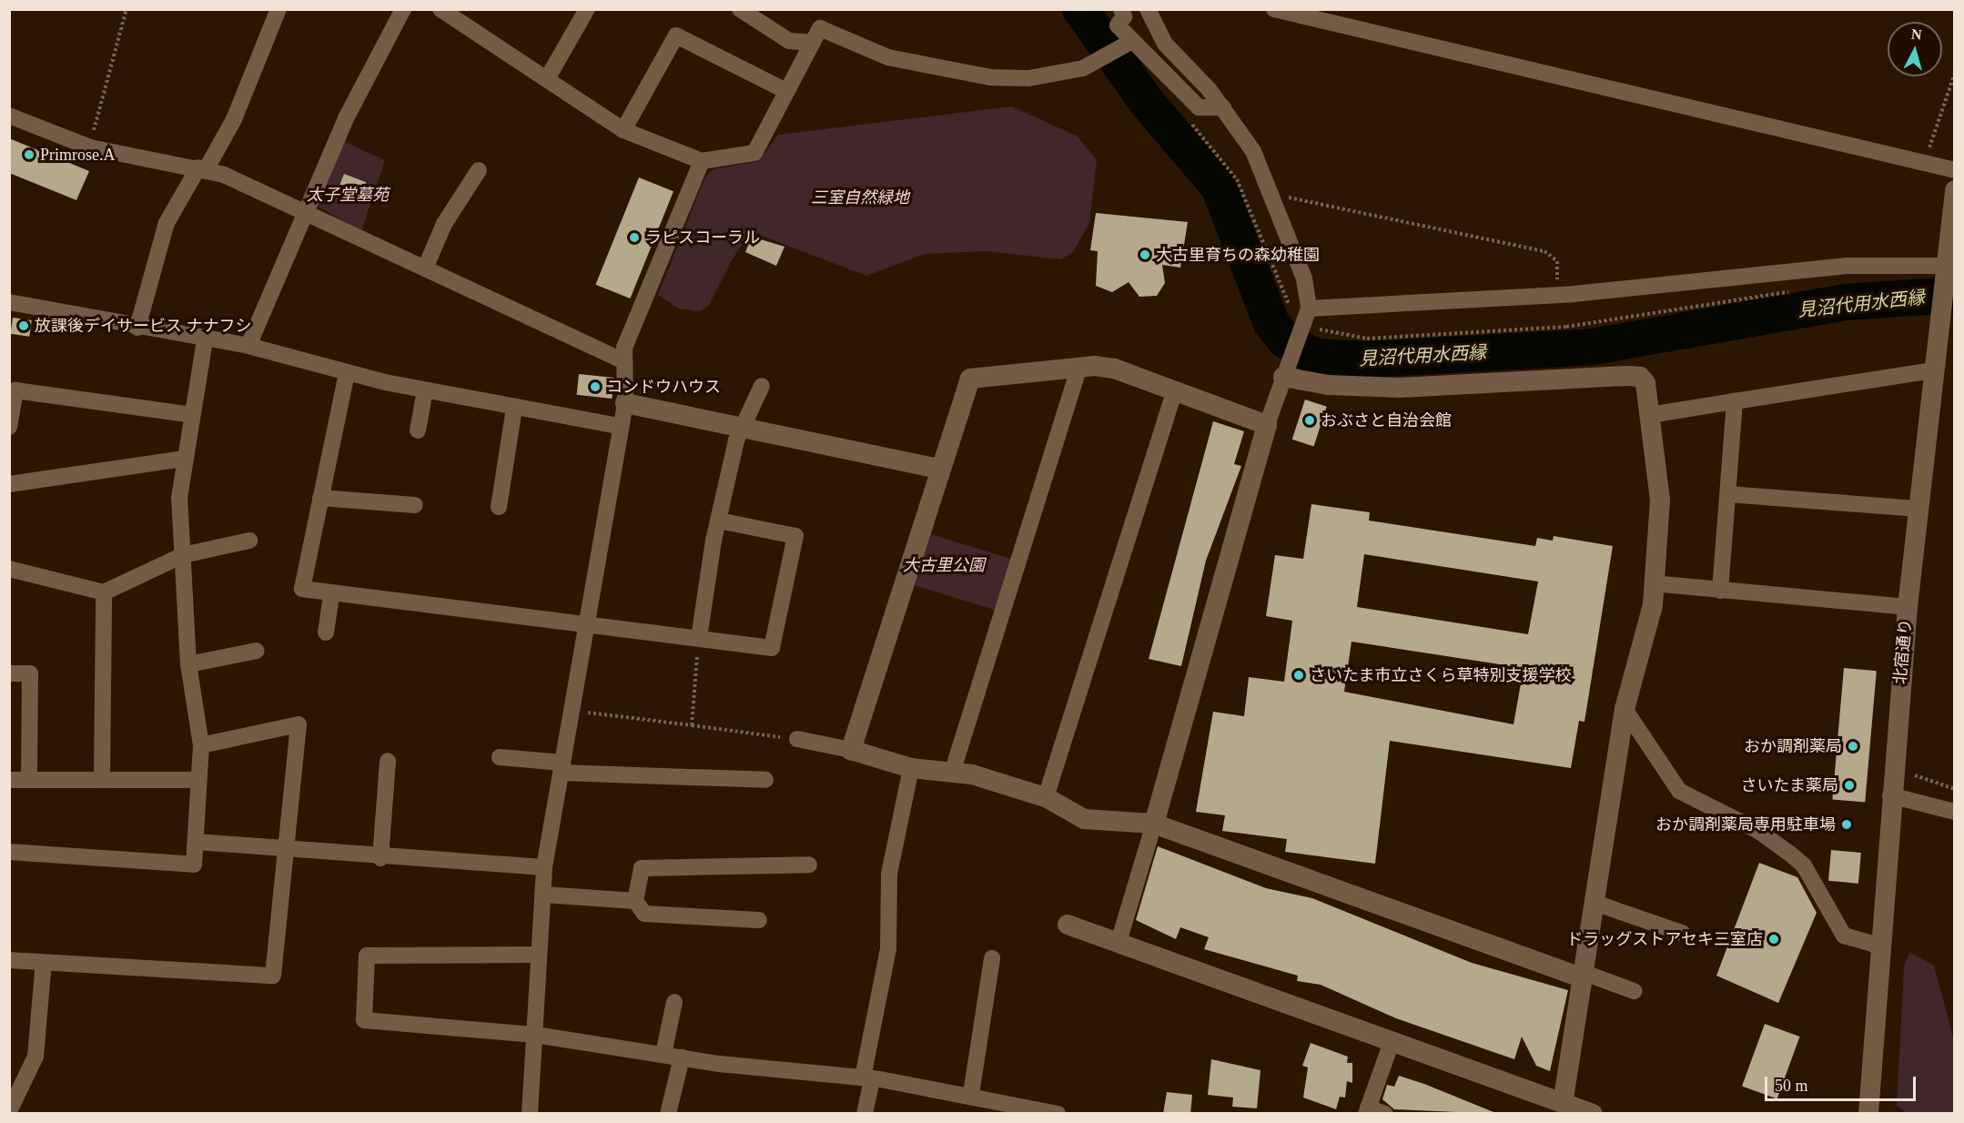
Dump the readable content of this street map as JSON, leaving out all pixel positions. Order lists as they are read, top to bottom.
{
  "streets": {
    "street": ["北宿通り"]
  },
  "water": ["見沼代用水西縁"],
  "parks": ["太子堂墓苑", "三室自然緑地", "大古里公園"],
  "places": [
    "Primrose.A",
    "ラピスコーラル",
    "大古里育ちの森幼稚園",
    "放課後デイサービス ナナフシ",
    "コンドウハウス",
    "おぶさと自治会館",
    "さいたま市立さくら草特別支援学校",
    "おか調剤薬局",
    "さいたま薬局",
    "おか調剤薬局専用駐車場",
    "ドラッグストアセキ三室店"
  ],
  "scale_bar": "50 m",
  "north": "top"
}
